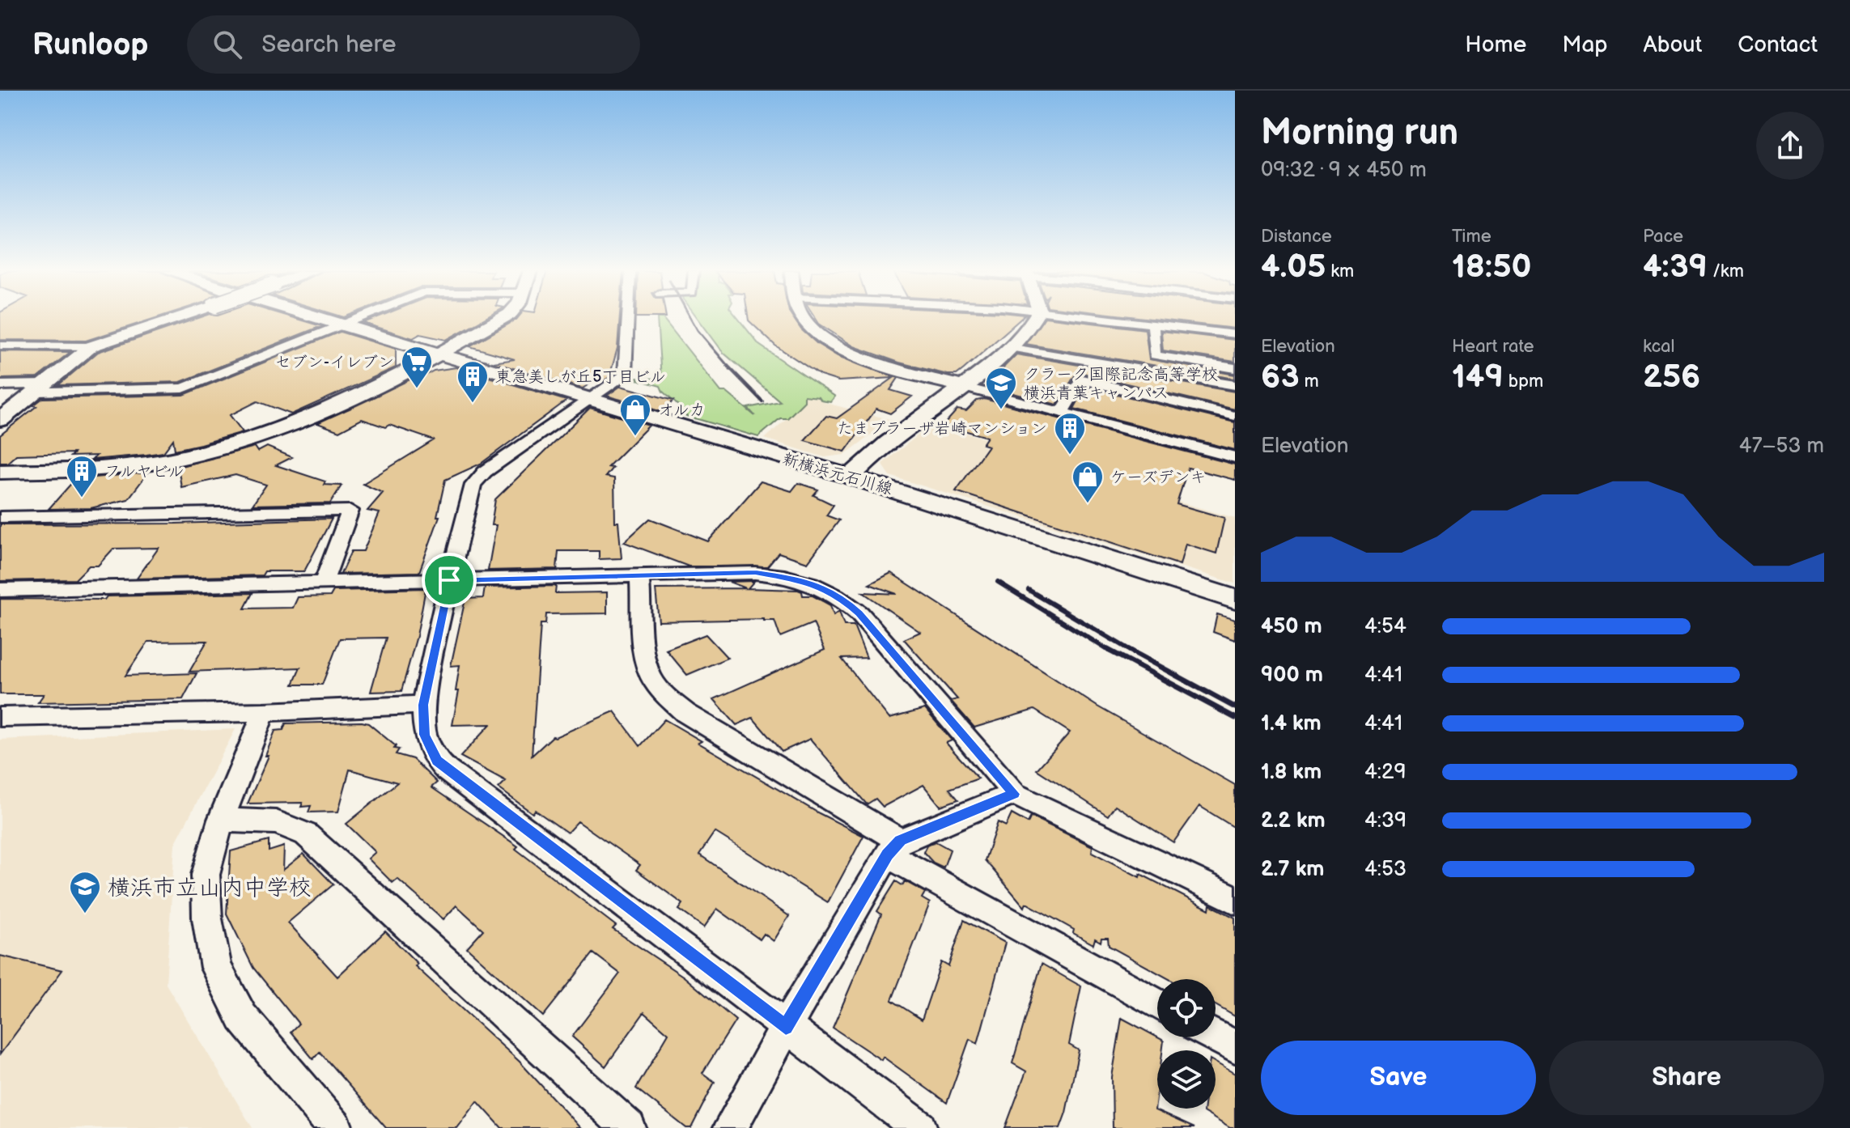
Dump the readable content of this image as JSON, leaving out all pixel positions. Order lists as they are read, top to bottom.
{
  "streets": {
    "street": ["新横浜元石川線"]
  },
  "places": {
    "supermarket": ["セブン-イレブン"],
    "building": ["東急美しが丘5丁目ビル", "たまプラーザ岩崎マンション", "フルヤビル"],
    "school or university": ["クラーク国際記念高等学校 横浜青葉キャンパス", "横浜市立山内中学校"],
    "shop": ["オルカ", "ケーズデンキ"]
  },
  "page": {
    "header": "Runloop",
    "search": "Search here",
    "nav": [
      "Home",
      "Map",
      "About",
      "Contact"
    ],
    "heading": ["Morning run", "09:32 · 9 × 450 m"],
    "stats": [
      ["Distance", "4.05 km"],
      ["Time", "18:50"],
      ["Pace", "4:39 /km"],
      ["Elevation", "63 m"],
      ["Heart rate", "149 bpm"],
      ["kcal", "256"]
    ],
    "chart": ["Elevation", "47–53 m"],
    "list": [
      {
        "name": "450 m",
        "note": "4:54"
      },
      {
        "name": "900 m",
        "note": "4:41"
      },
      {
        "name": "1.4 km",
        "note": "4:41"
      },
      {
        "name": "1.8 km",
        "note": "4:29"
      },
      {
        "name": "2.2 km",
        "note": "4:39"
      },
      {
        "name": "2.7 km",
        "note": "4:53"
      }
    ],
    "buttons": ["Save", "Share"]
  }
}
